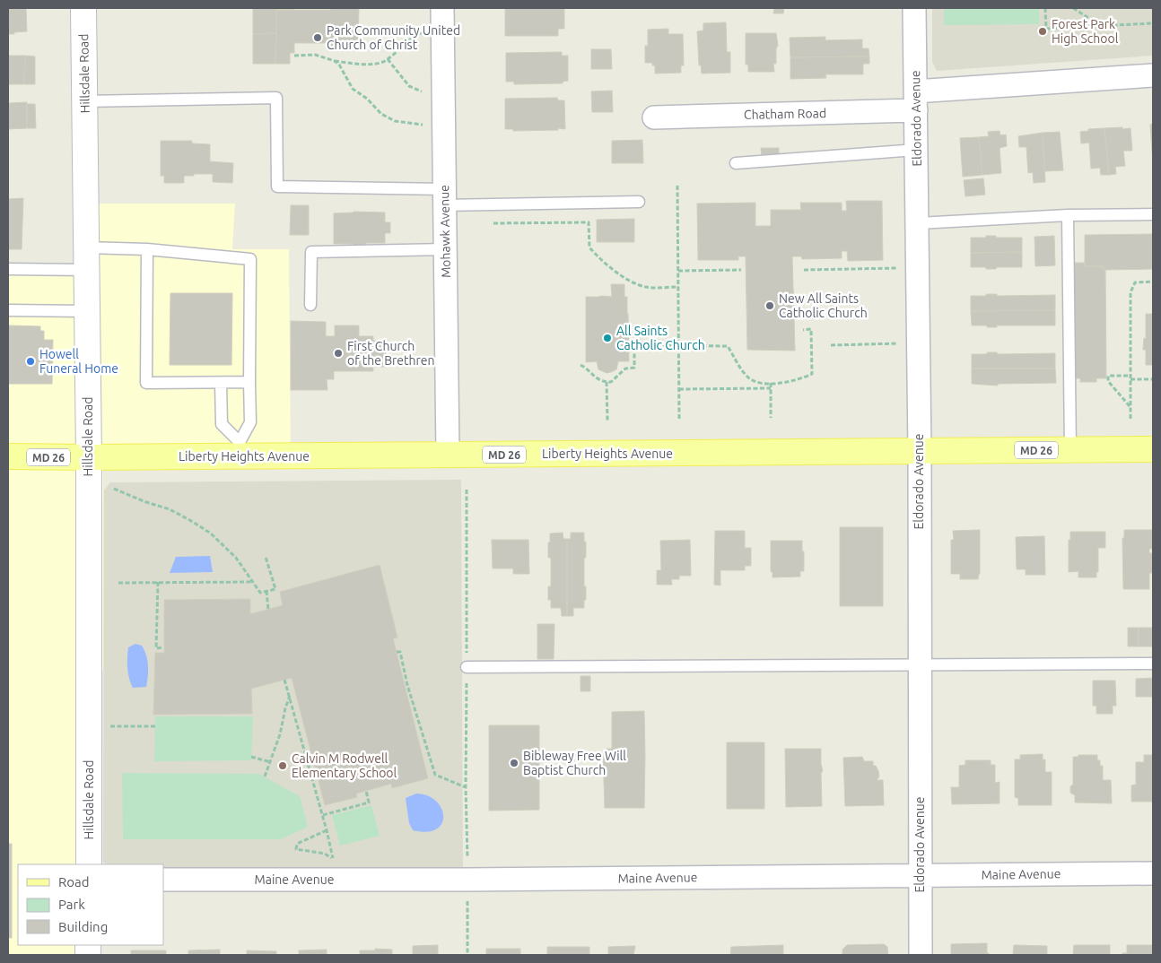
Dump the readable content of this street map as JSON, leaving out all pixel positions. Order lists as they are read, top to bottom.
{
  "streets": {
    "main road": ["MD 26", "Liberty Heights Avenue"],
    "street": [
      "Hillsdale Road",
      "Chatham Road",
      "Eldorado Avenue",
      "Mohawk Avenue",
      "Maine Avenue"
    ]
  },
  "crossings": [
    ["Hillsdale Road", "Liberty Heights Avenue"],
    ["Chatham Road", "Eldorado Avenue"],
    ["Eldorado Avenue", "Liberty Heights Avenue"],
    ["Eldorado Avenue", "Maine Avenue"],
    ["Mohawk Avenue", "Liberty Heights Avenue"]
  ],
  "places": [
    "Forest Park High School",
    "Park Community United Church of Christ",
    "New All Saints Catholic Church",
    "All Saints Catholic Church",
    "First Church of the Brethren",
    "Howell Funeral Home",
    "Bibleway Free Will Baptist Church",
    "Calvin M Rodwell Elementary School"
  ],
  "legend": ["Road", "Park", "Building"]
}
